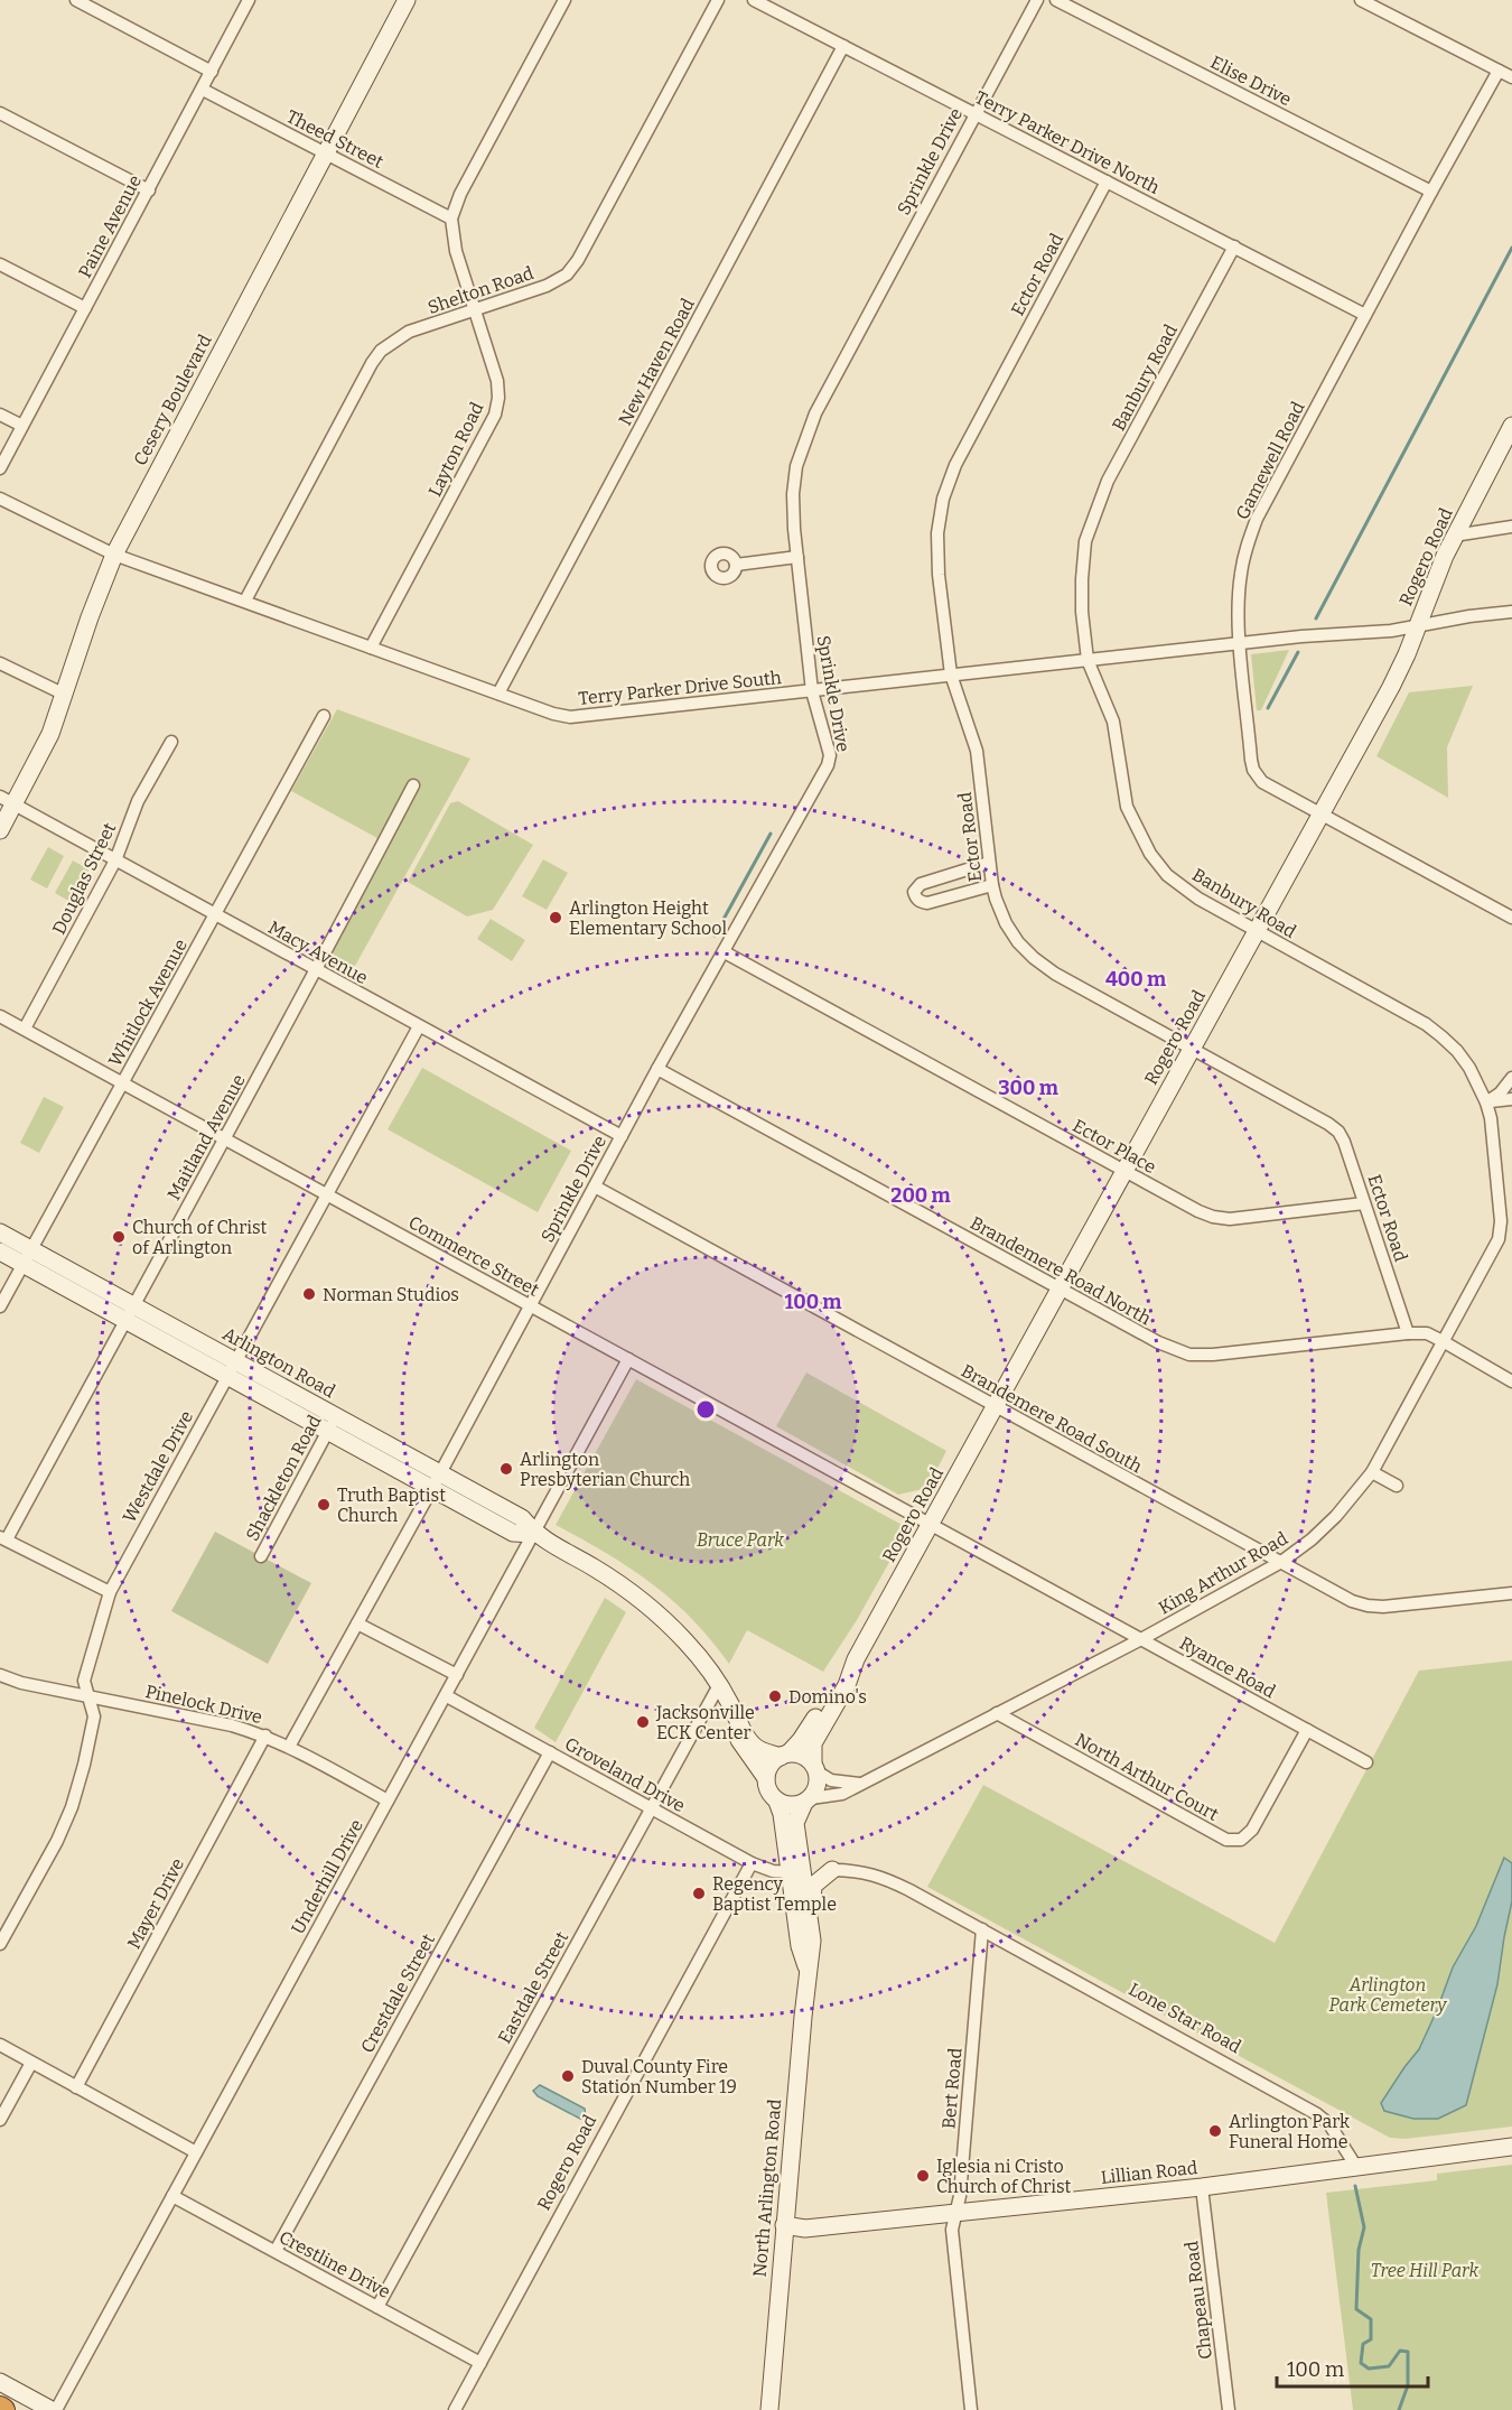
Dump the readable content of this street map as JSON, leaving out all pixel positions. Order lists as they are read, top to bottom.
{
  "streets": {
    "main road": [
      "Cesery Boulevard",
      "Rogero Road",
      "Arlington Road",
      "Lillian Road",
      "North Arlington Road"
    ],
    "street": [
      "Elise Drive",
      "Theed Street",
      "Terry Parker Drive North",
      "Sprinkle Drive",
      "Paine Avenue",
      "Ector Road",
      "Shelton Road",
      "New Haven Road",
      "Banbury Road",
      "Layton Road",
      "Gamewell Road",
      "Terry Parker Drive South",
      "Douglas Street",
      "Macy Avenue",
      "Whitlock Avenue",
      "Maitland Avenue",
      "Ector Place",
      "Commerce Street",
      "Brandemere Road North",
      "Brandemere Road South",
      "Westdale Drive",
      "Shackleton Road",
      "King Arthur Road",
      "Ryance Road",
      "Pinelock Drive",
      "Groveland Drive",
      "North Arthur Court",
      "Underhill Drive",
      "Mayer Drive",
      "Eastdale Street",
      "Crestdale Street",
      "Lone Star Road",
      "Bert Road",
      "Crestline Drive",
      "Chapeau Road"
    ]
  },
  "crossings": [
    ["Elise Drive", "Gamewell Road"],
    ["Theed Street", "Paine Avenue"],
    ["Theed Street", "Cesery Boulevard"],
    ["Theed Street", "Layton Road"],
    ["Terry Parker Drive North", "Sprinkle Drive"],
    ["Terry Parker Drive North", "Ector Road"],
    ["Terry Parker Drive North", "New Haven Road"],
    ["Terry Parker Drive North", "Banbury Road"],
    ["Terry Parker Drive North", "Gamewell Road"],
    ["Sprinkle Drive", "Terry Parker Drive South"],
    ["Sprinkle Drive", "Macy Avenue"],
    ["Sprinkle Drive", "Ector Place"],
    ["Sprinkle Drive", "Commerce Street"],
    ["Sprinkle Drive", "Brandemere Road North"],
    ["Sprinkle Drive", "Arlington Road"],
    ["Sprinkle Drive", "Brandemere Road South"],
    ["Ector Road", "Rogero Road"],
    ["Ector Road", "Terry Parker Drive South"],
    ["Ector Road", "Ector Place"],
    ["Ector Road", "Brandemere Road North"],
    ["Shelton Road", "Layton Road"],
    ["Shelton Road", "Terry Parker Drive South"],
    ["New Haven Road", "Terry Parker Drive South"],
    ["Banbury Road", "Rogero Road"],
    ["Banbury Road", "Terry Parker Drive South"],
    ["Banbury Road", "King Arthur Road"],
    ["Cesery Boulevard", "Terry Parker Drive South"],
    ["Cesery Boulevard", "Macy Avenue"],
    ["Layton Road", "Terry Parker Drive South"],
    ["Gamewell Road", "Rogero Road"],
    ["Gamewell Road", "Terry Parker Drive South"],
    ["Rogero Road", "Terry Parker Drive South"],
    ["Rogero Road", "Ector Place"],
    ["Rogero Road", "Commerce Street"],
    ["Rogero Road", "Brandemere Road North"],
    ["Rogero Road", "Arlington Road"],
    ["Rogero Road", "Brandemere Road South"],
    ["Rogero Road", "King Arthur Road"],
    ["Rogero Road", "Ryance Road"],
    ["Rogero Road", "Groveland Drive"],
    ["Rogero Road", "North Arlington Road"],
    ["Rogero Road", "Crestline Drive"],
    ["Douglas Street", "Macy Avenue"],
    ["Douglas Street", "Commerce Street"],
    ["Macy Avenue", "Whitlock Avenue"],
    ["Macy Avenue", "Maitland Avenue"],
    ["Macy Avenue", "Westdale Drive"],
    ["Whitlock Avenue", "Commerce Street"],
    ["Whitlock Avenue", "Arlington Road"],
    ["Maitland Avenue", "Commerce Street"],
    ["Maitland Avenue", "Arlington Road"],
    ["Commerce Street", "Westdale Drive"],
    ["Commerce Street", "Ryance Road"],
    ["Commerce Street", "Underhill Drive"],
    ["Brandemere Road North", "King Arthur Road"],
    ["Arlington Road", "Westdale Drive"],
    ["Arlington Road", "Shackleton Road"],
    ["Arlington Road", "King Arthur Road"],
    ["Arlington Road", "Underhill Drive"],
    ["Arlington Road", "Eastdale Street"],
    ["Arlington Road", "North Arlington Road"],
    ["Brandemere Road South", "King Arthur Road"],
    ["Westdale Drive", "Pinelock Drive"],
    ["King Arthur Road", "Ryance Road"],
    ["King Arthur Road", "North Arthur Court"],
    ["King Arthur Road", "North Arlington Road"],
    ["Ryance Road", "North Arthur Court"],
    ["Pinelock Drive", "Underhill Drive"],
    ["Pinelock Drive", "Mayer Drive"],
    ["Groveland Drive", "Underhill Drive"],
    ["Groveland Drive", "Eastdale Street"],
    ["Groveland Drive", "Crestdale Street"],
    ["Groveland Drive", "North Arlington Road"],
    ["Underhill Drive", "Crestline Drive"],
    ["Eastdale Street", "Crestline Drive"],
    ["Crestdale Street", "Crestline Drive"],
    ["Lone Star Road", "Bert Road"],
    ["Lone Star Road", "Lillian Road"],
    ["Bert Road", "Lillian Road"],
    ["Lillian Road", "North Arlington Road"],
    ["Lillian Road", "Chapeau Road"]
  ],
  "parks": ["Bruce Park", "Arlington Park Cemetery", "Tree Hill Park"],
  "places": [
    "Arlington Height Elementary School",
    "Church of Christ of Arlington",
    "Norman Studios",
    "Arlington Presbyterian Church",
    "Truth Baptist Church",
    "Domino's",
    "Jacksonville ECK Center",
    "Regency Baptist Temple",
    "Duval County Fire Station Number 19",
    "Arlington Park Funeral Home",
    "Iglesia ni Cristo Church of Christ"
  ],
  "scale_bar": "100 m",
  "rings": [
    "400 m",
    "300 m",
    "200 m",
    "100 m"
  ]
}
